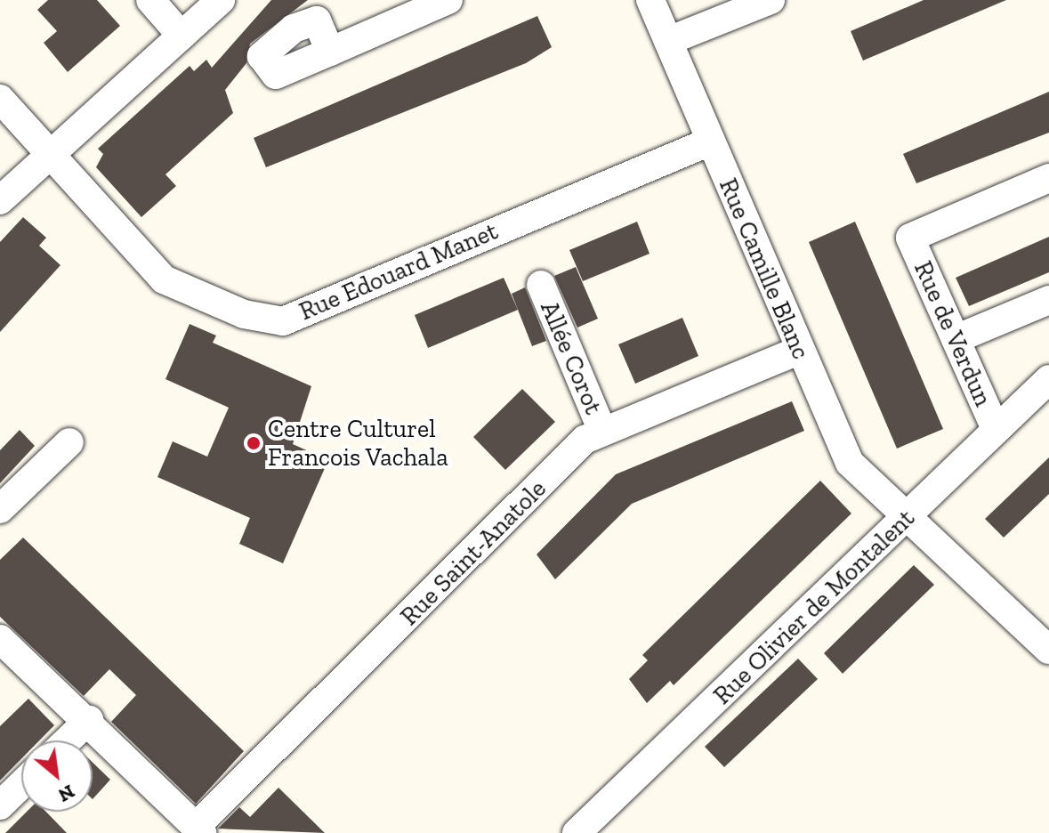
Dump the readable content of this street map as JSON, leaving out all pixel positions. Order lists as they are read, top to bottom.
{
  "streets": {
    "street": [
      "Rue Camille Blanc",
      "Rue Edouard Manet",
      "Rue de Verdun",
      "Allée Corot",
      "Rue Saint-Anatole",
      "Rue Olivier de Montalent"
    ]
  },
  "crossings": [
    ["Rue Camille Blanc", "Rue Edouard Manet"],
    ["Rue Camille Blanc", "Rue Saint-Anatole"],
    ["Rue Camille Blanc", "Rue Olivier de Montalent"],
    ["Rue de Verdun", "Rue Olivier de Montalent"],
    ["Allée Corot", "Rue Saint-Anatole"]
  ],
  "places": ["Centre Culturel Francois Vachala"],
  "north": "bottom right"
}
